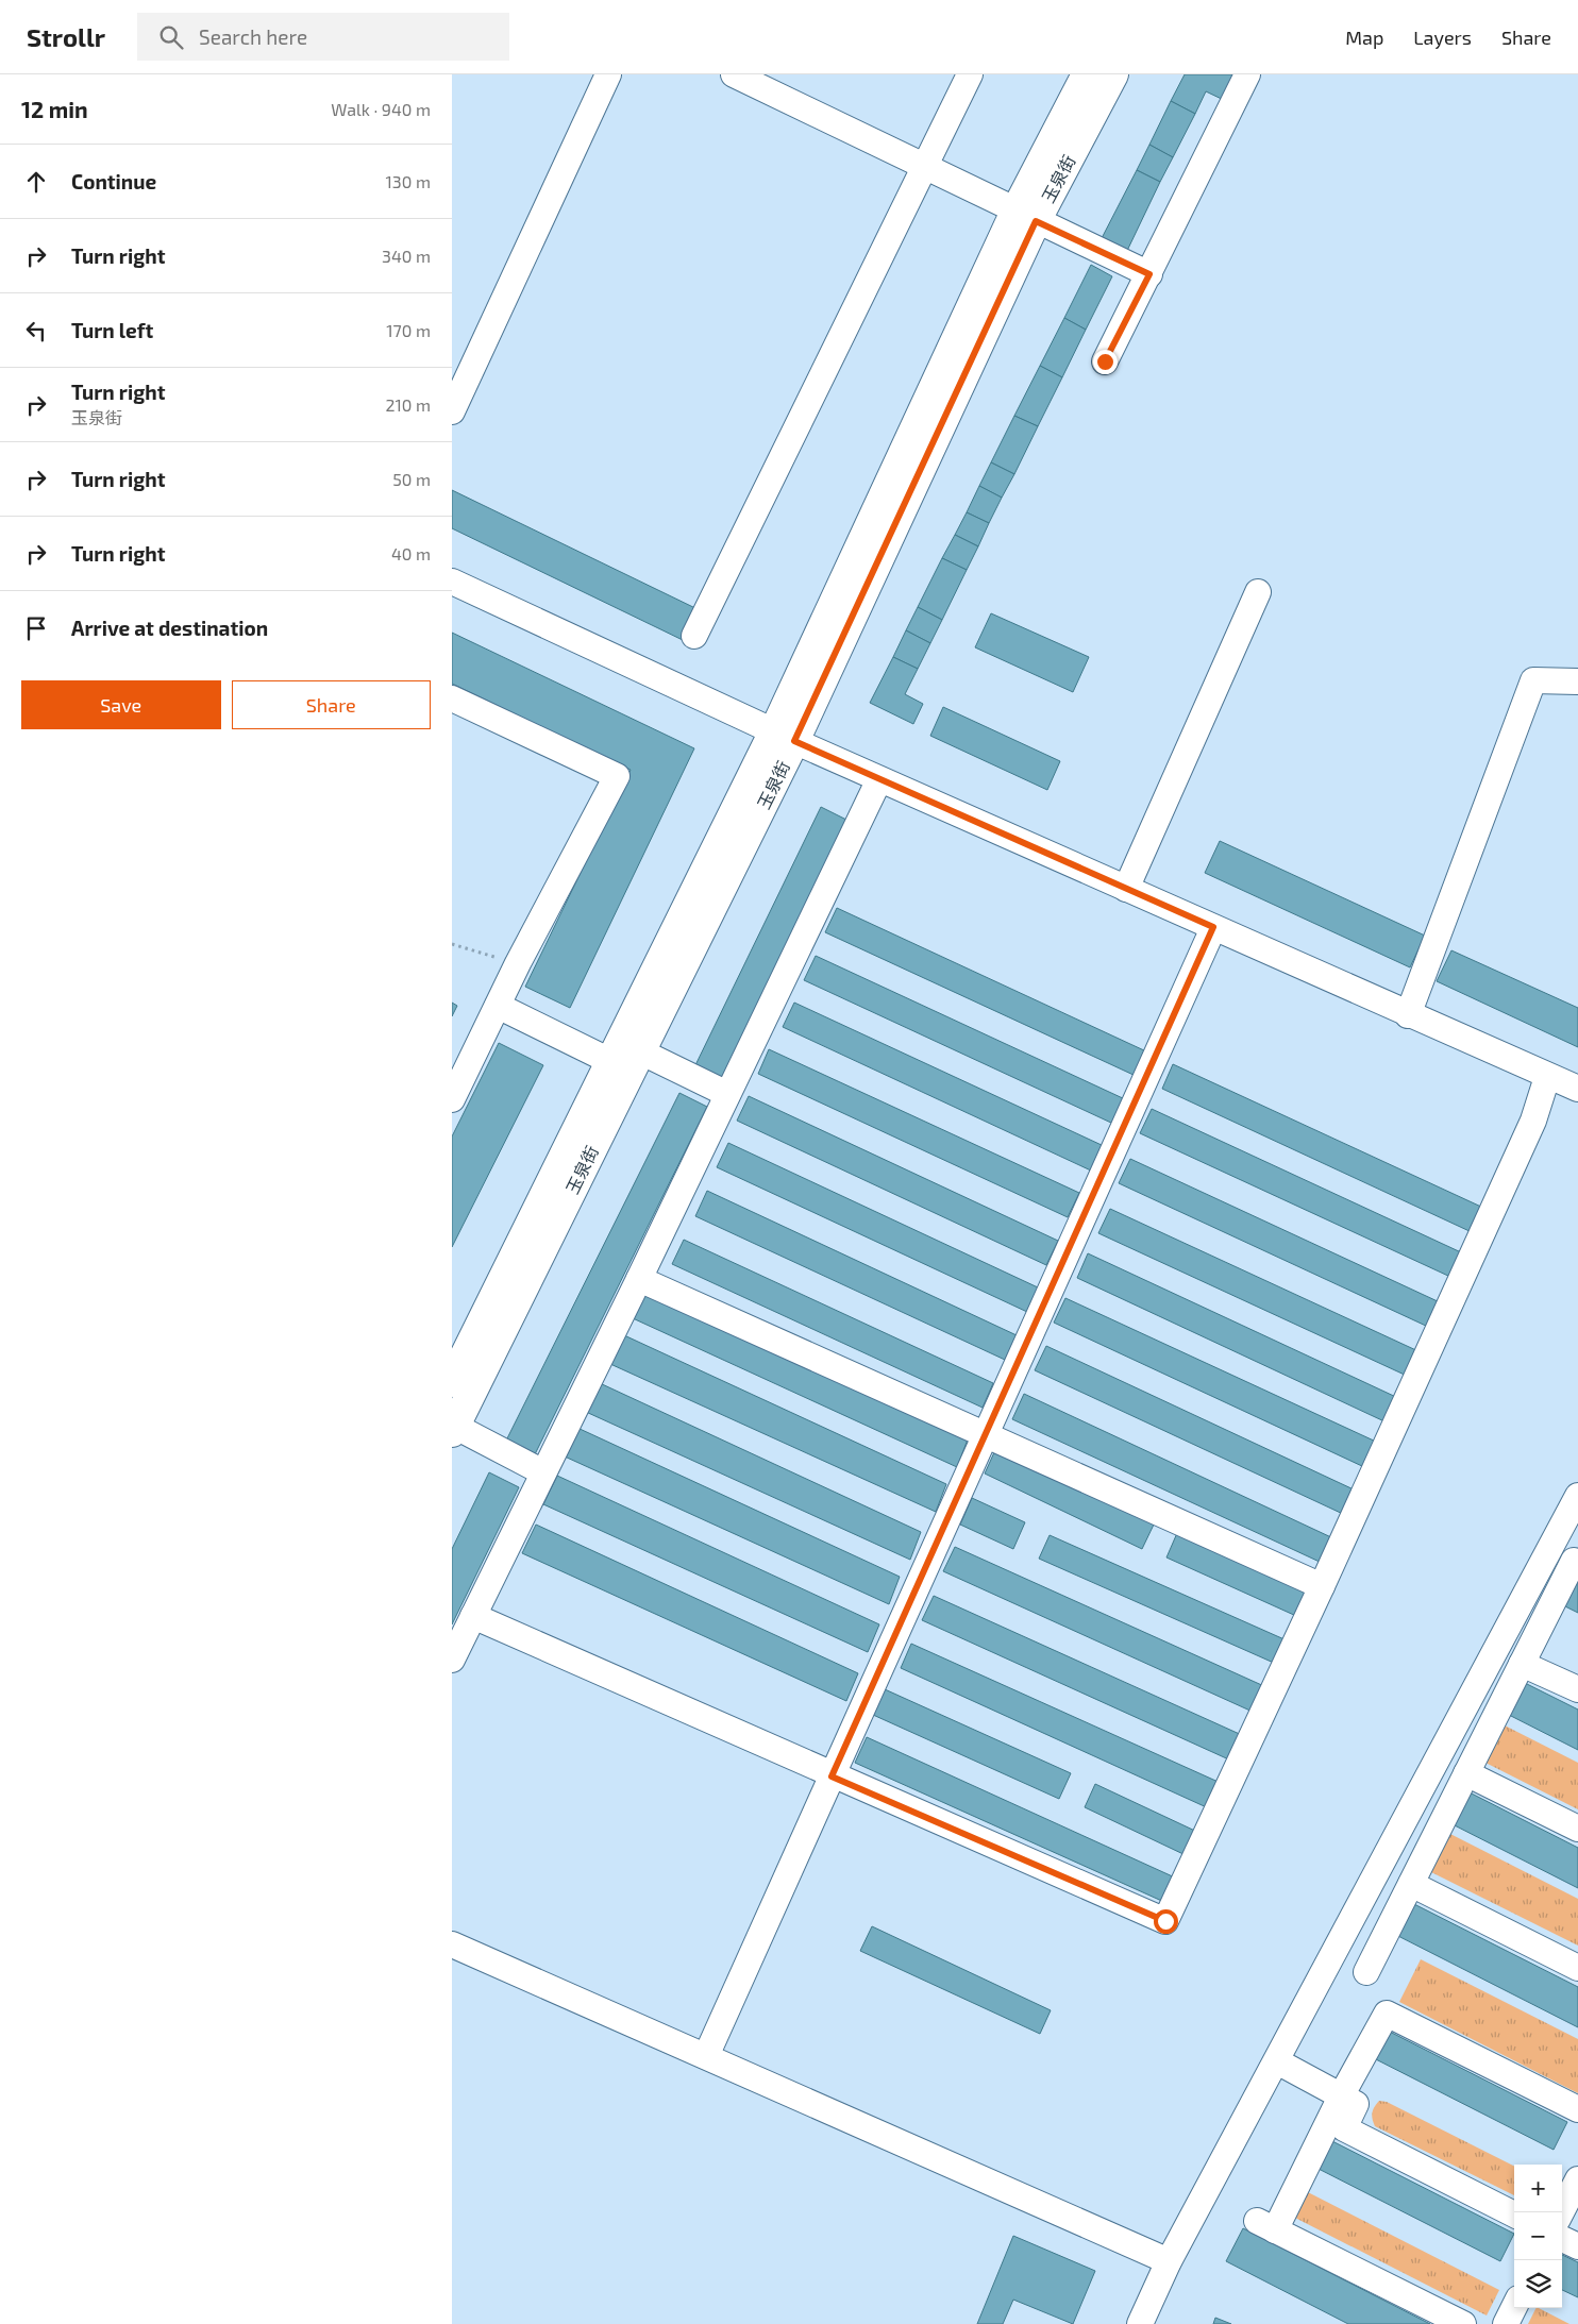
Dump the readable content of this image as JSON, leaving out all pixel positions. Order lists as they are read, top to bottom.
{
  "streets": {
    "main road": ["玉泉街"]
  },
  "page": {
    "header": "Strollr",
    "search": "Search here",
    "nav": ["Map", "Layers", "Share"],
    "heading": ["12 min", "Walk · 940 m"],
    "list": [
      ["Continue", "130 m"],
      ["Turn right", "340 m"],
      ["Turn left", "170 m"],
      ["Turn right", "玉泉街", "210 m"],
      ["Turn right", "50 m"],
      ["Turn right", "40 m"],
      "Arrive at destination"
    ],
    "buttons": ["Save", "Share"],
    "map_buttons": ["+", "−"]
  }
}
